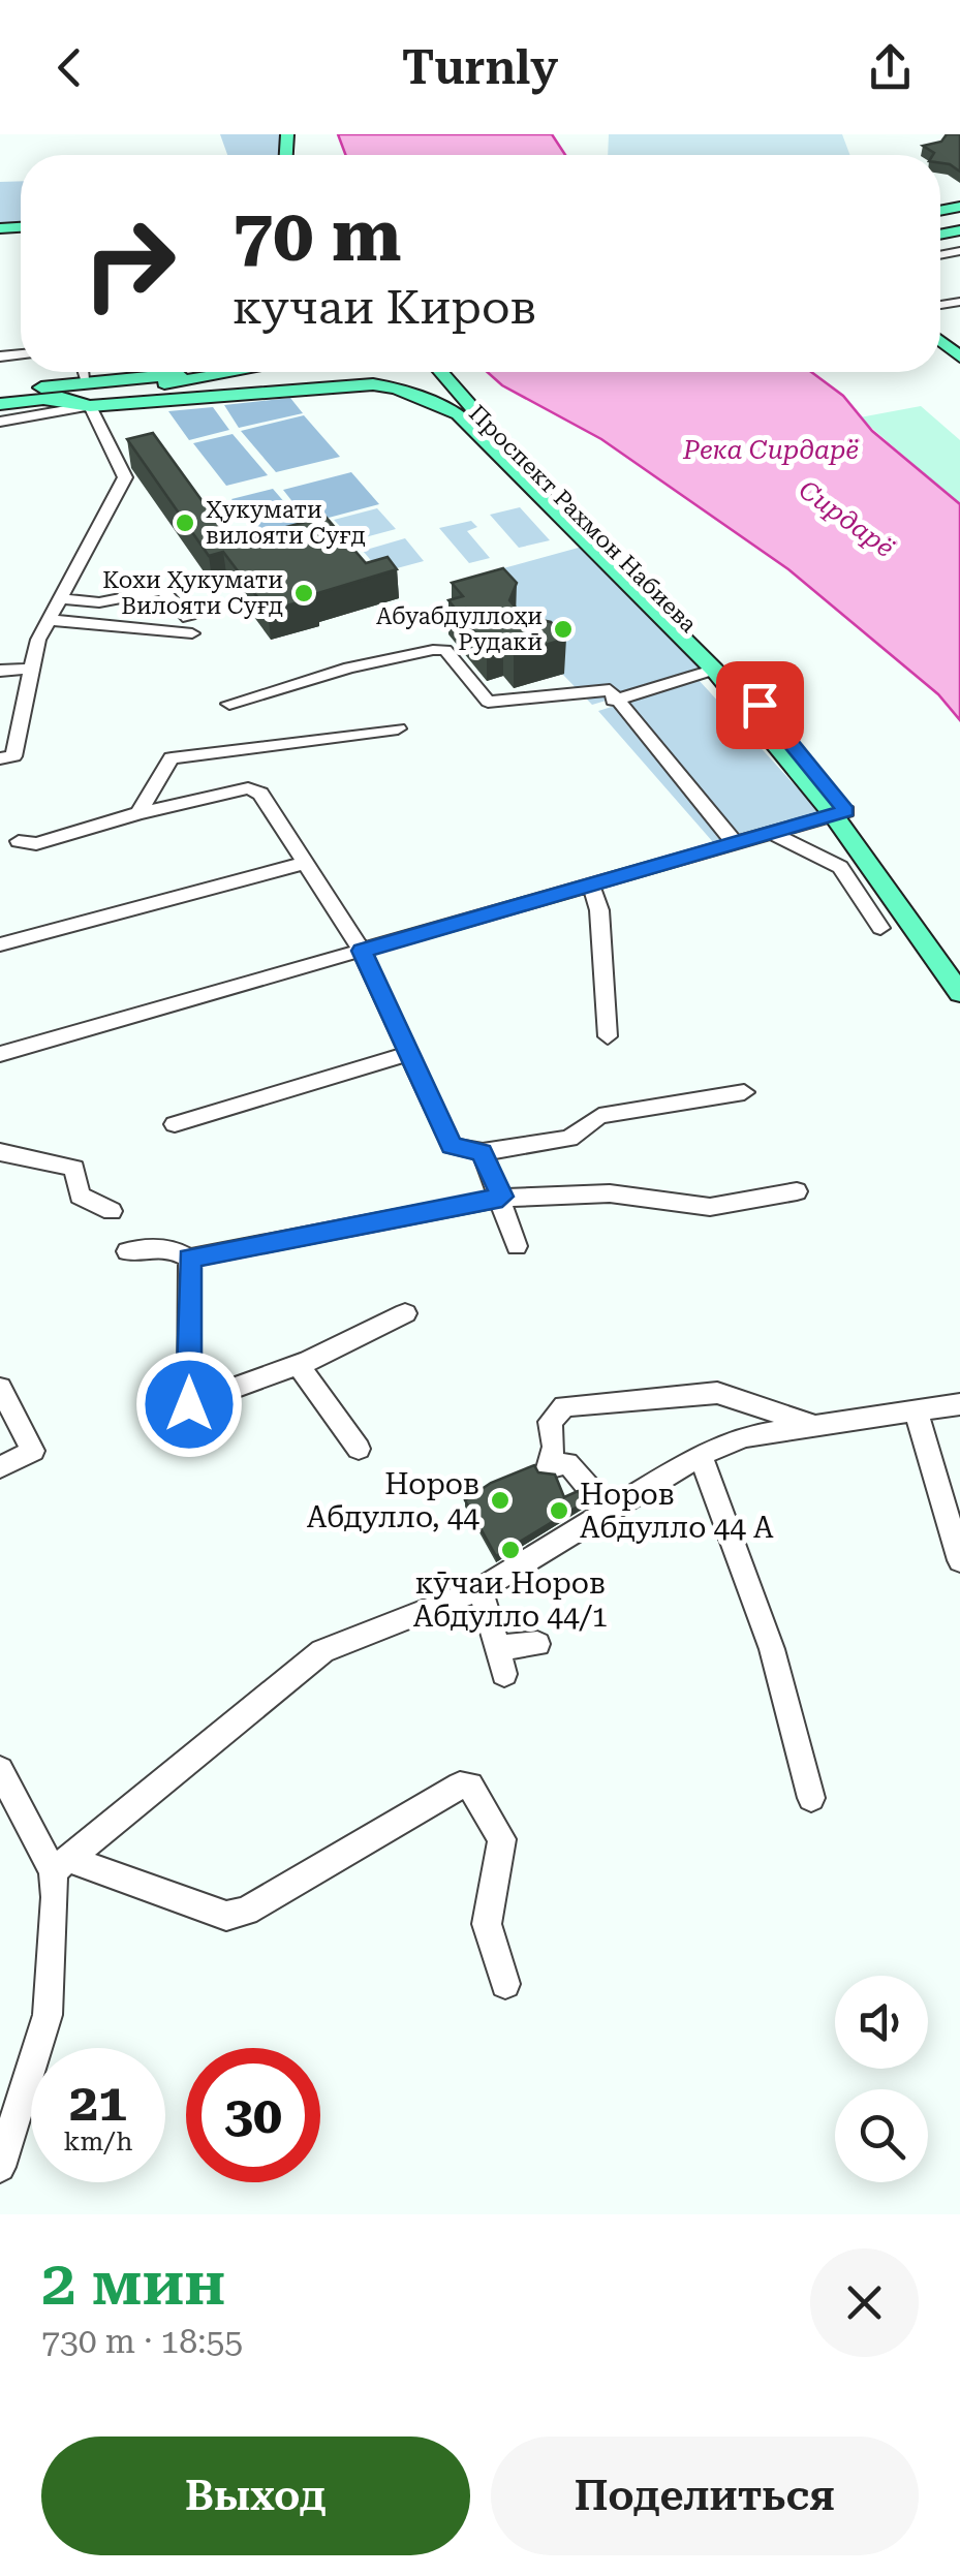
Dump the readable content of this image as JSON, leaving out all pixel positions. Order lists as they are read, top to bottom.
{
  "streets": {
    "main road": ["Проспект Рахмон Набиева"]
  },
  "water": ["Река Сирдарё", "Сирдарё"],
  "places": [
    "Ҳукумати вилояти Суғд",
    "Кохи Ҳукумати Вилояти Суғд",
    "Абуабдуллоҳи Рудакӣ",
    "Норов Абдулло, 44",
    "Норов Абдулло 44 А",
    "кӯчаи Норов Абдулло 44/1"
  ],
  "page": {
    "header": "Turnly",
    "turn": ["70 m", "кучаи Киров"],
    "speed": "21 km/h",
    "limit": "30",
    "heading": ["2 мин", "730 m · 18:55"],
    "buttons": ["Выход", "Поделиться"]
  }
}
